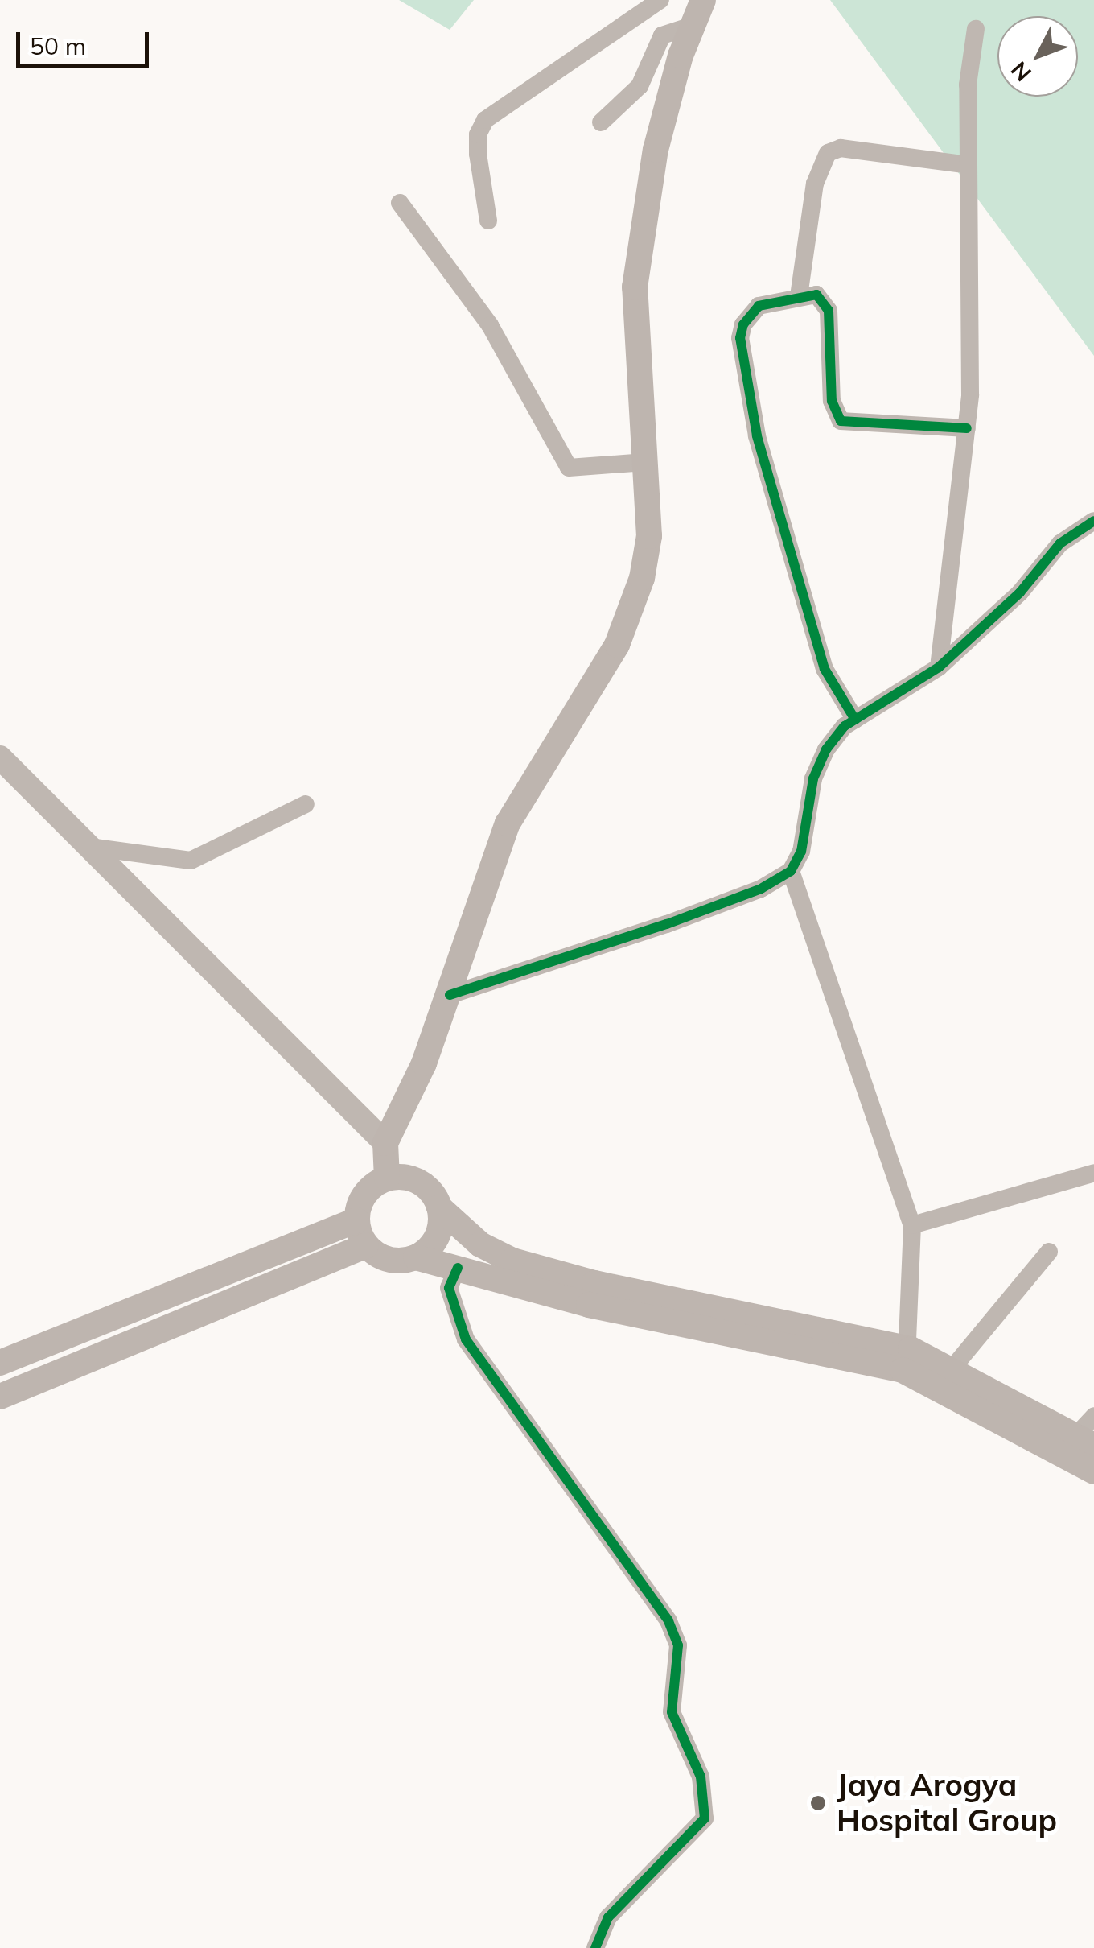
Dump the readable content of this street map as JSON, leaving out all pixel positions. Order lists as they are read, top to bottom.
{
  "places": ["Jaya Arogya Hospital Group"],
  "scale_bar": "50 m",
  "north": "bottom left"
}
